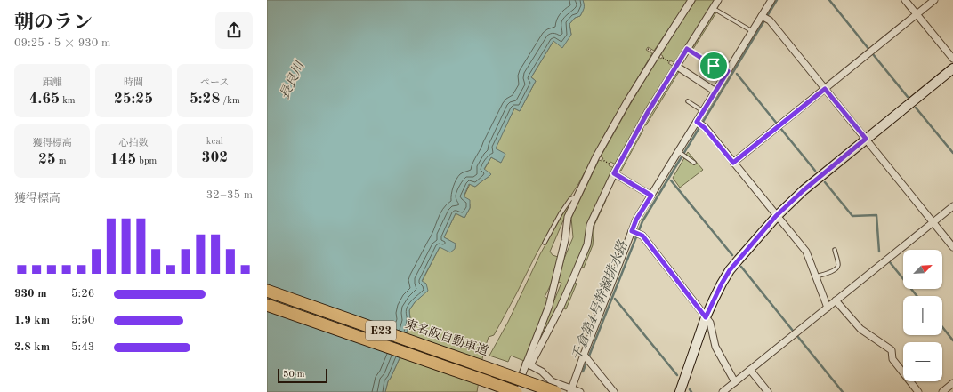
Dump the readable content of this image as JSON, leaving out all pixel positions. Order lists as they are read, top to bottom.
{
  "streets": {
    "highway": ["E23", "東名阪自動車道"]
  },
  "water": ["長良川", "千倉第4号幹線排水路"],
  "scale_bar": "50 m",
  "north": "top right",
  "page": {
    "heading": ["朝のラン", "09:25 · 5 × 930 m"],
    "stats": [
      ["距離", "4.65 km"],
      ["時間", "25:25"],
      ["ペース", "5:28 /km"],
      ["獲得標高", "25 m"],
      ["心拍数", "145 bpm"],
      ["kcal", "302"]
    ],
    "chart": ["獲得標高", "32–35 m"],
    "map_buttons": ["+", "−"],
    "list": [
      {
        "name": "930 m",
        "note": "5:26"
      },
      {
        "name": "1.9 km",
        "note": "5:50"
      },
      {
        "name": "2.8 km",
        "note": "5:43"
      }
    ],
    "scale": "50 m"
  }
}
